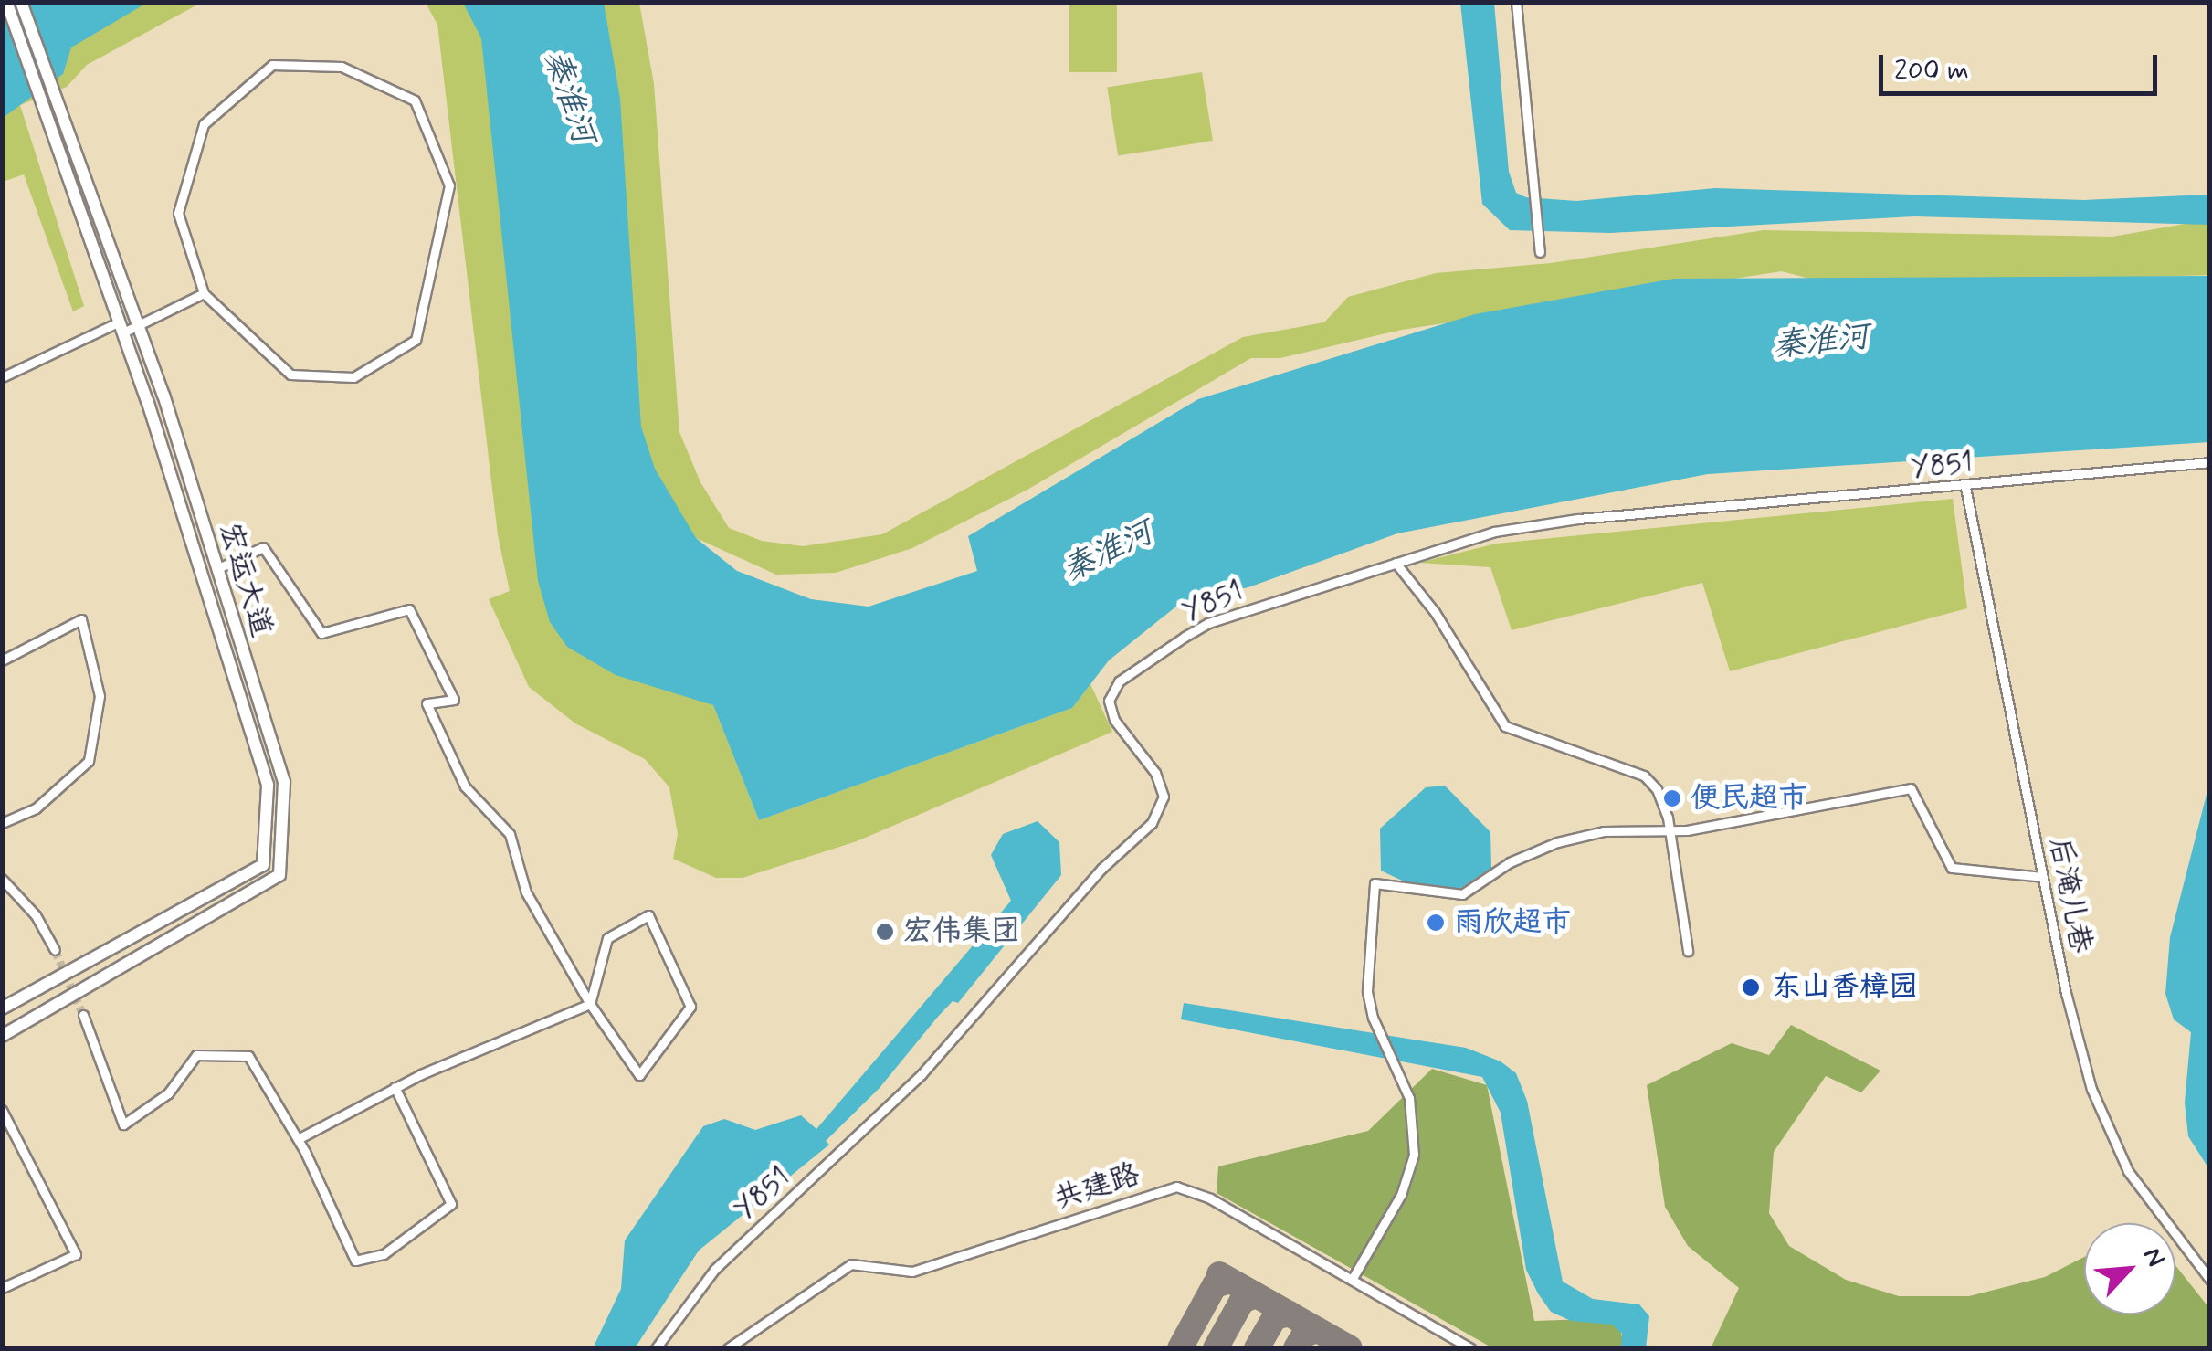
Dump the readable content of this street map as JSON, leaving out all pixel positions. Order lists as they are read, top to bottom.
{
  "streets": {
    "main road": ["宏运大道"],
    "street": ["Y851", "后淹儿巷", "共建路"]
  },
  "crossings": [
    ["Y851", "后淹儿巷"]
  ],
  "water": ["秦淮河"],
  "places": [
    "便民超市",
    "雨欣超市",
    "宏伟集团",
    "东山香樟园"
  ],
  "scale_bar": "200 m",
  "north": "top right"
}
